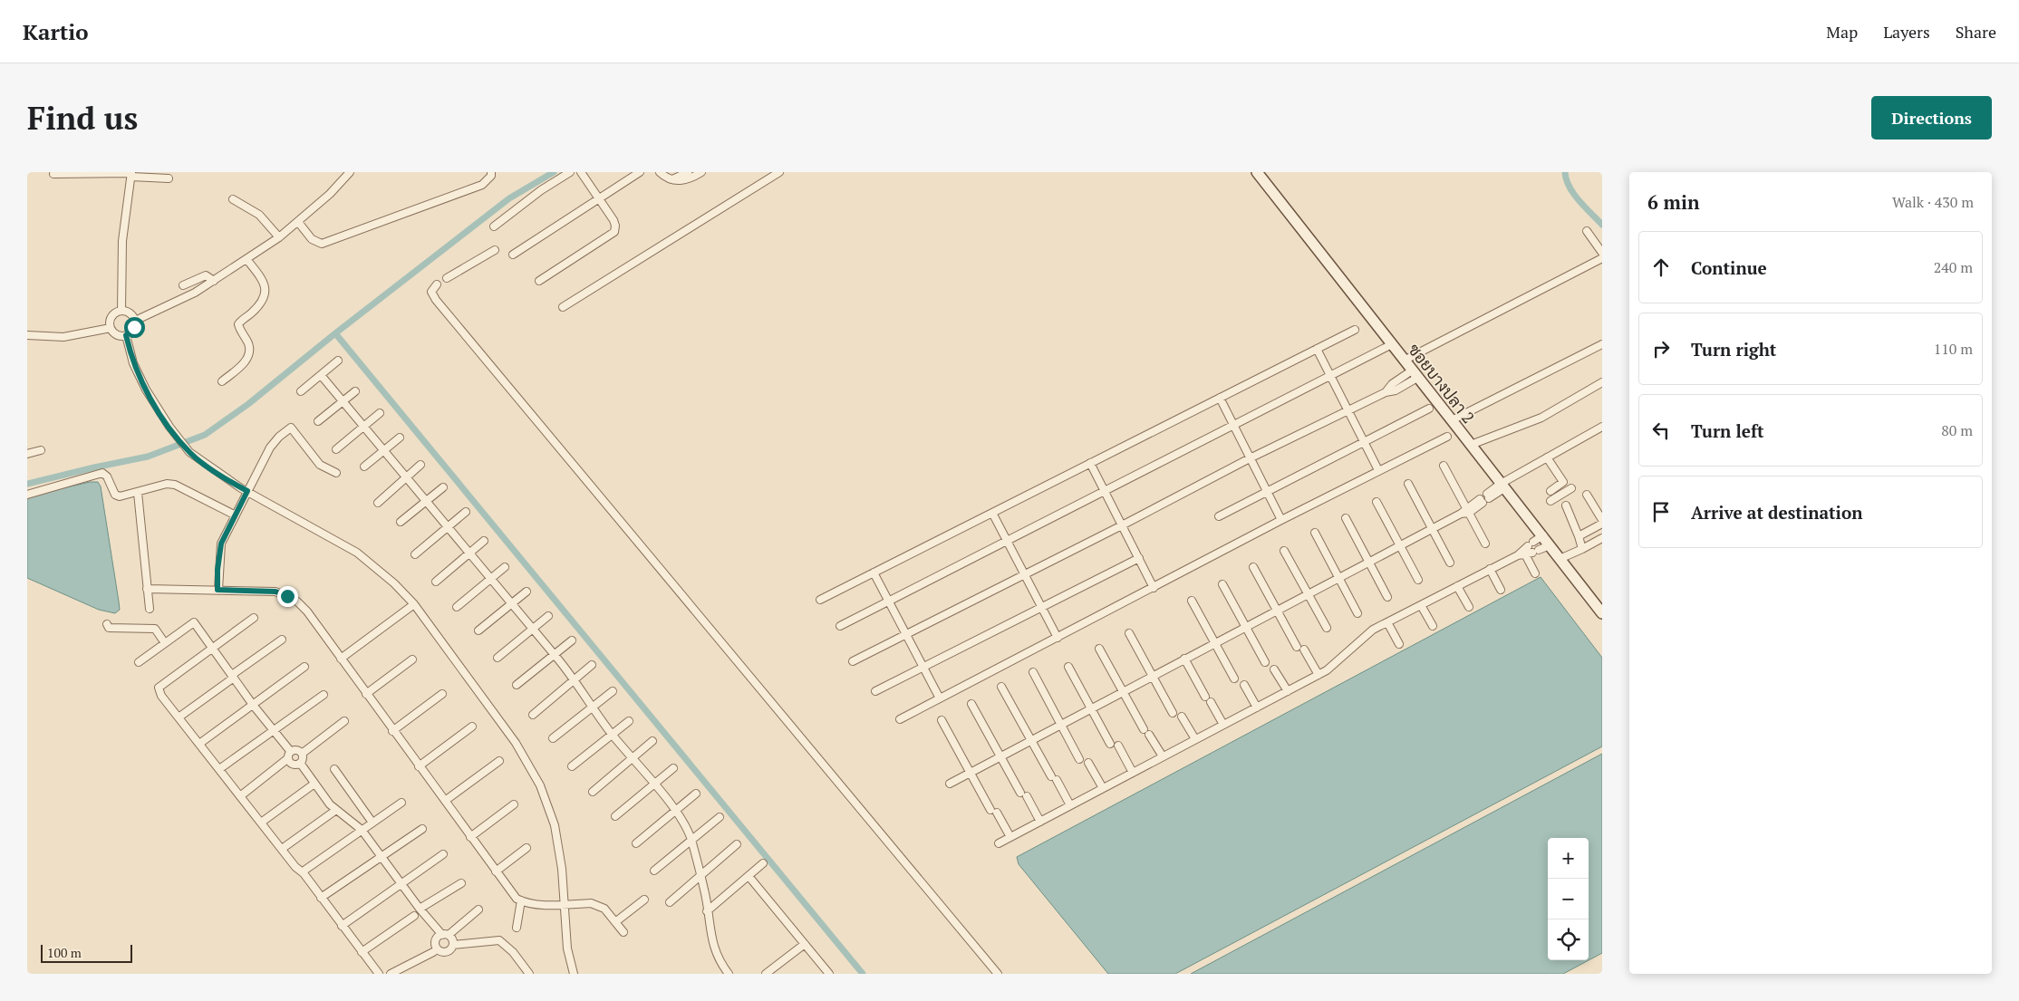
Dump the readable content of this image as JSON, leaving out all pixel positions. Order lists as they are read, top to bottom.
{
  "streets": {
    "street": ["ซอยบางปลา 2"]
  },
  "scale_bar": "100 m",
  "page": {
    "header": "Kartio",
    "nav": ["Map", "Layers", "Share"],
    "buttons": "Directions",
    "title": "Find us",
    "heading": ["6 min", "Walk · 430 m"],
    "list": [
      ["Continue", "240 m"],
      ["Turn right", "110 m"],
      ["Turn left", "80 m"],
      "Arrive at destination"
    ],
    "map_buttons": ["+", "−"],
    "scale": "100 m"
  }
}
